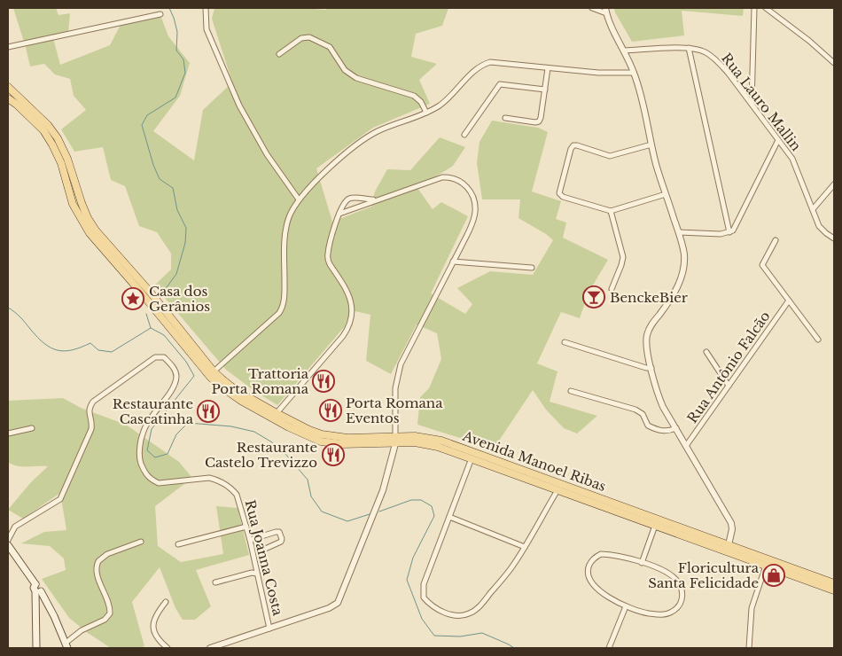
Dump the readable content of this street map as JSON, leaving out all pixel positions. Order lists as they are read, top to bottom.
{
  "streets": {
    "main road": ["Avenida Manoel Ribas"],
    "street": ["Rua Lauro Mallin", "Rua Antônio Falcão", "Rua Joanna Costa"]
  },
  "places": {
    "bar": ["BenckeBier"],
    "place": ["Casa dos Gerânios"],
    "restaurant": [
      "Trattoria Porta Romana",
      "Porta Romana Eventos",
      "Restaurante Cascatinha",
      "Restaurante Castelo Trevizzo"
    ],
    "shop": ["Floricultura Santa Felicidade"]
  }
}
